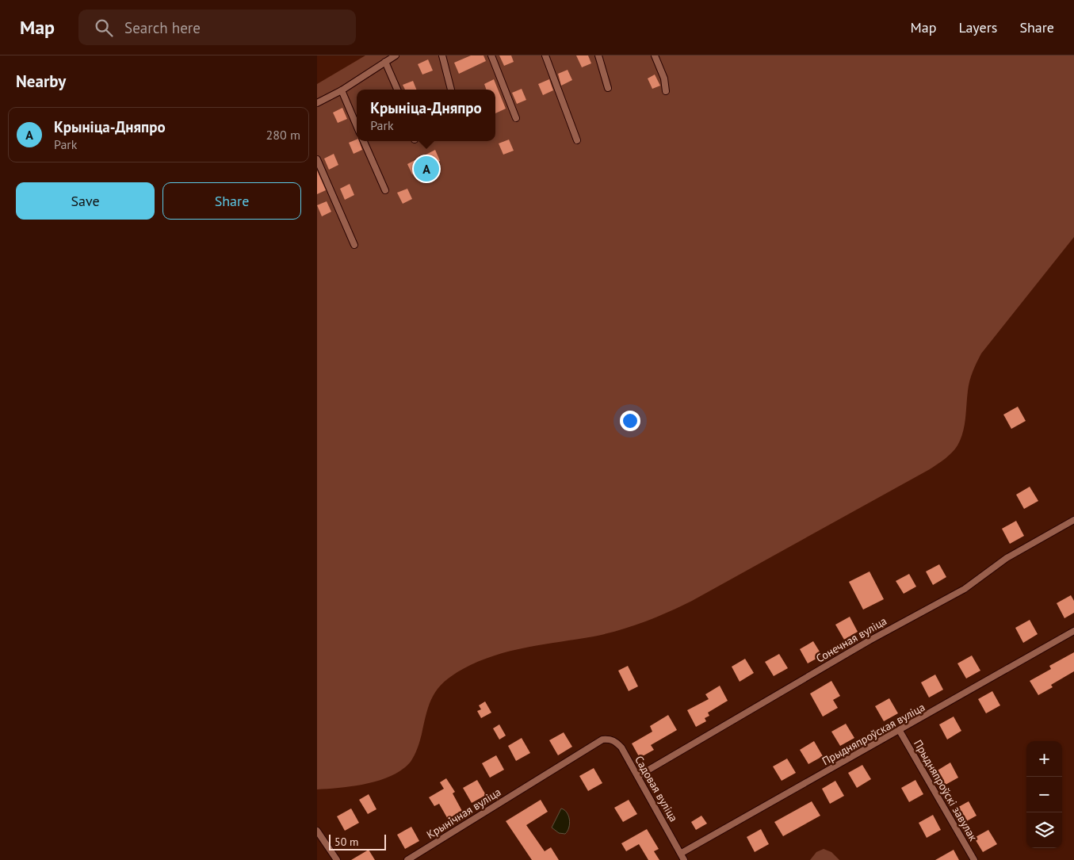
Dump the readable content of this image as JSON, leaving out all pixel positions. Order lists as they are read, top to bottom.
{
  "streets": {
    "street": [
      "Сонечная вуліца",
      "Прыдняпроўская вуліца",
      "Садовая вуліца",
      "Прыдняпроўскі завулак",
      "Крынічная вуліца"
    ]
  },
  "crossings": [
    ["Сонечная вуліца", "Садовая вуліца"],
    ["Прыдняпроўская вуліца", "Садовая вуліца"],
    ["Прыдняпроўская вуліца", "Прыдняпроўскі завулак"],
    ["Садовая вуліца", "Крынічная вуліца"]
  ],
  "scale_bar": "50 m",
  "page": {
    "header": "Map",
    "search": "Search here",
    "nav": ["Map", "Layers", "Share"],
    "heading": "Nearby",
    "popup": ["Крыніца-Дняпро", "Park"],
    "list": [
      {
        "mark": "A",
        "name": "Крыніца-Дняпро",
        "note": "Park",
        "value": "280 m"
      }
    ],
    "pins": "A",
    "buttons": ["Save", "Share"],
    "map_buttons": ["+", "−"],
    "scale": "50 m"
  }
}
